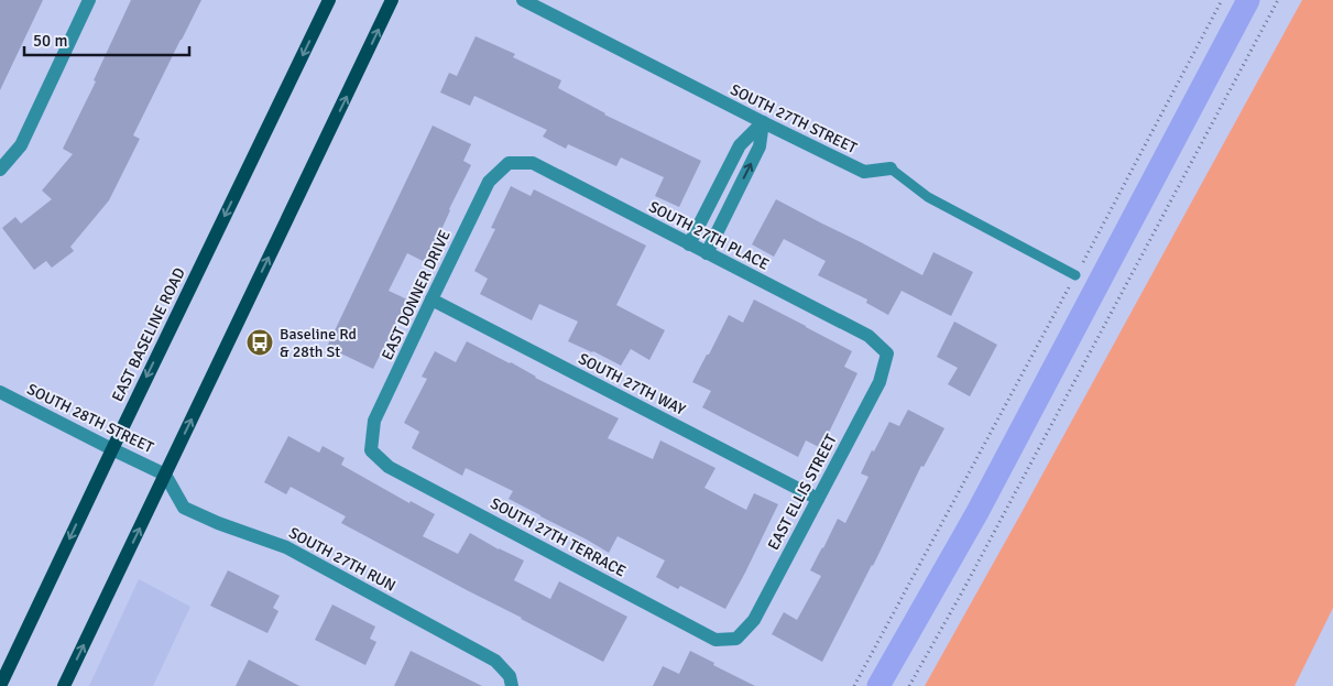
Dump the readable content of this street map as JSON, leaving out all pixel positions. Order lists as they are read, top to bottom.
{
  "streets": {
    "main road": ["EAST BASELINE ROAD"],
    "street": [
      "SOUTH 27TH STREET",
      "SOUTH 27TH PLACE",
      "EAST DONNER DRIVE",
      "SOUTH 27TH WAY",
      "SOUTH 28TH STREET",
      "EAST ELLIS STREET",
      "SOUTH 27TH TERRACE",
      "SOUTH 27TH RUN"
    ]
  },
  "crossings": [
    ["SOUTH 27TH PLACE", "EAST DONNER DRIVE"],
    ["SOUTH 27TH PLACE", "EAST ELLIS STREET"],
    ["EAST DONNER DRIVE", "SOUTH 27TH WAY"],
    ["EAST DONNER DRIVE", "SOUTH 27TH TERRACE"],
    ["EAST BASELINE ROAD", "SOUTH 28TH STREET"],
    ["SOUTH 27TH WAY", "EAST ELLIS STREET"],
    ["SOUTH 28TH STREET", "SOUTH 27TH RUN"],
    ["EAST ELLIS STREET", "SOUTH 27TH TERRACE"]
  ],
  "places": {
    "bus stop": ["Baseline Rd & 28th St"]
  },
  "scale_bar": "50 m"
}
